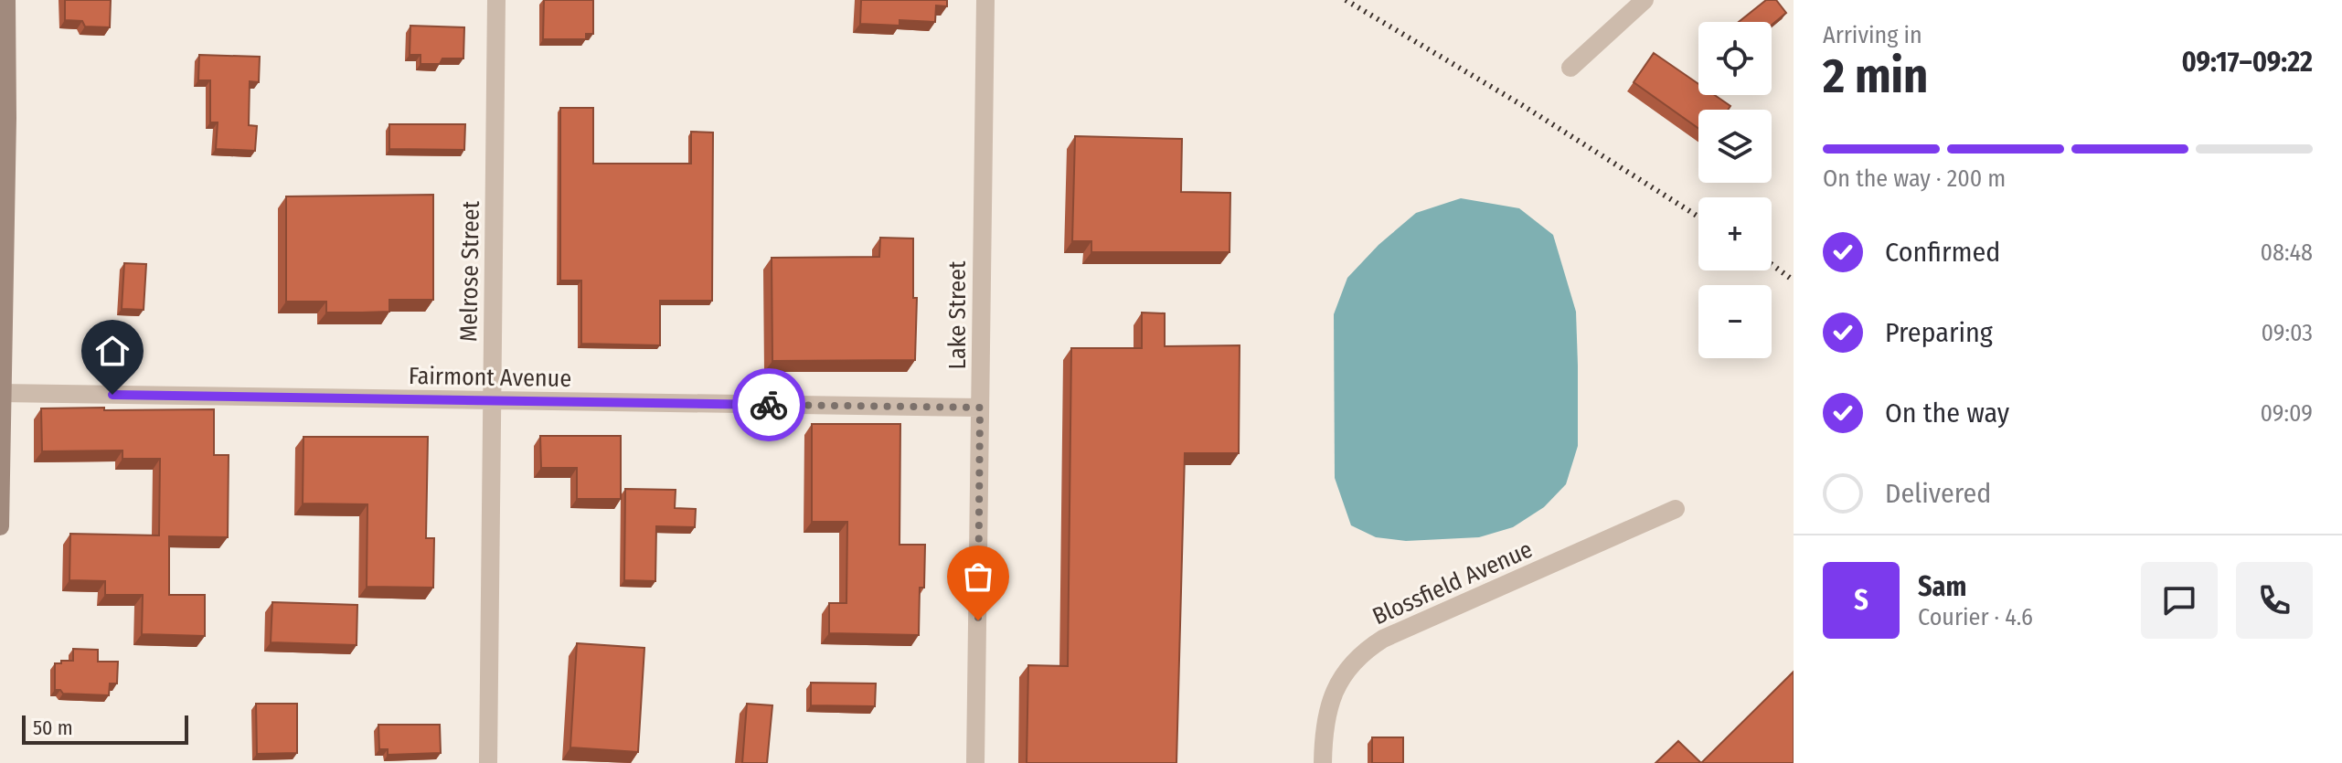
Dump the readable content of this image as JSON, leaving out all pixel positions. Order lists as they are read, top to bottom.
{
  "streets": {
    "street": [
      "Melrose Street",
      "Lake Street",
      "Fairmont Avenue",
      "Blossfield Avenue"
    ]
  },
  "crossings": [
    ["Melrose Street", "Fairmont Avenue"],
    ["Lake Street", "Fairmont Avenue"]
  ],
  "scale_bar": "50 m",
  "page": {
    "heading": ["2 min", "Arriving in", "09:17–09:22"],
    "panel": ["Sam", "Courier · 4.6"],
    "map_buttons": ["+", "−"],
    "bar": "On the way · 200 m",
    "list": [
      ["Confirmed", "08:48"],
      ["Preparing", "09:03"],
      ["On the way", "09:09"],
      "Delivered"
    ],
    "round": "S",
    "scale": "50 m"
  }
}
